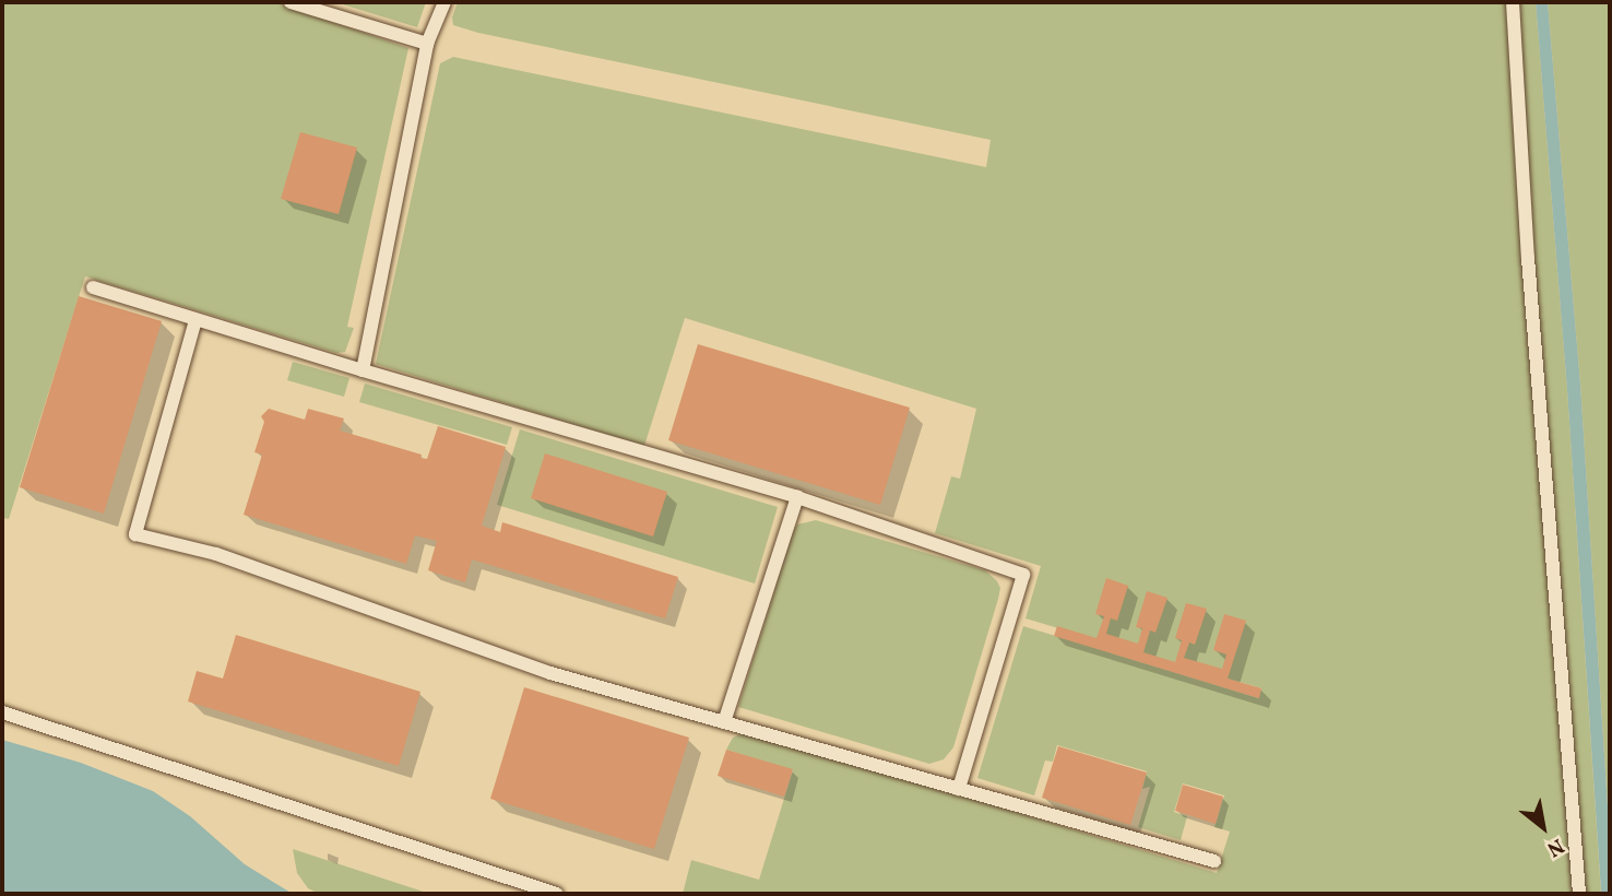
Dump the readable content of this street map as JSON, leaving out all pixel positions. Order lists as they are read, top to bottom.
{
  "north": "bottom right"
}
